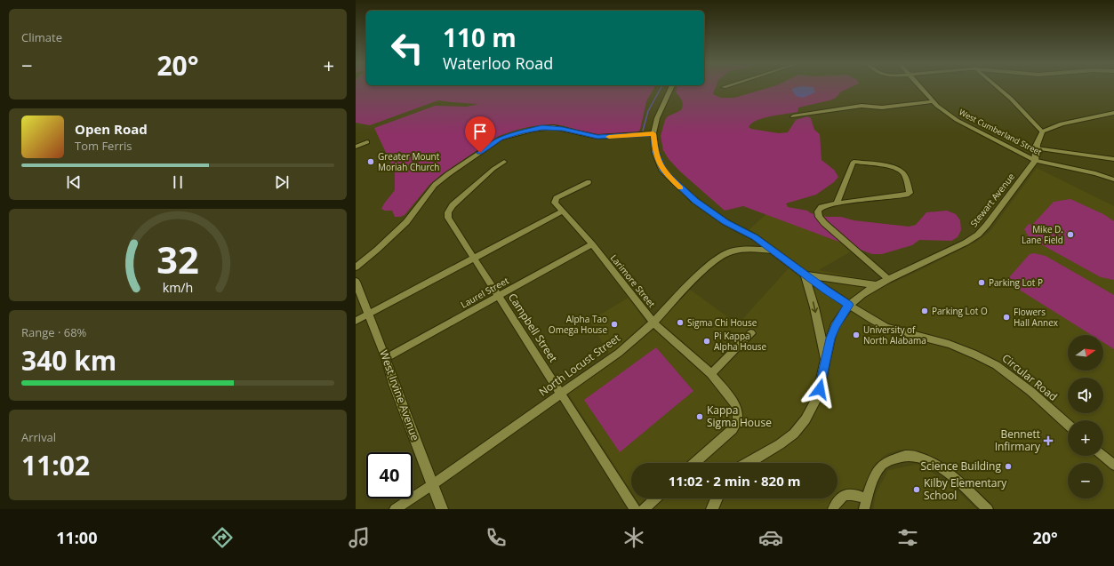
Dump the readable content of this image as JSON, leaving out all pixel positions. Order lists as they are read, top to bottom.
{
  "streets": {
    "street": [
      "West Cumberland Street",
      "Stewart Avenue",
      "Larimore Street",
      "Laurel Street",
      "Campbell Street",
      "North Locust Street",
      "Circular Road",
      "West Irvine Avenue"
    ]
  },
  "crossings": [
    ["West Cumberland Street", "Stewart Avenue"],
    ["Stewart Avenue", "Circular Road"],
    ["Larimore Street", "Laurel Street"],
    ["Larimore Street", "North Locust Street"],
    ["Laurel Street", "Campbell Street"],
    ["Laurel Street", "West Irvine Avenue"],
    ["Campbell Street", "North Locust Street"],
    ["North Locust Street", "West Irvine Avenue"]
  ],
  "places": {
    "other": [
      "Greater Mount Moriah Church",
      "Mike D. Lane Field",
      "Parking Lot P",
      "Parking Lot O",
      "Flowers Hall Annex",
      "Sigma Chi House",
      "Alpha Tao Omega House",
      "University of North Alabama",
      "Pi Kappa Alpha House",
      "Kappa Sigma House",
      "Science Building",
      "Kilby Elementary School"
    ],
    "health": ["Bennett Infirmary"]
  },
  "north": "right",
  "page": {
    "tile": [
      "Climate",
      ["Range · 68%", "340 km"],
      ["Arrival", "11:02"]
    ],
    "turn": ["110 m", "Waterloo Road"],
    "heat": ["−", "20°", "+"],
    "song": ["Open Road", "Tom Ferris"],
    "map_buttons": ["+", "−"],
    "limit": "40",
    "trip": "11:02 · 2 min · 820 m",
    "tabs": ["11:00", "20°"],
    "gauge": ["32", "km/h"]
  }
}
